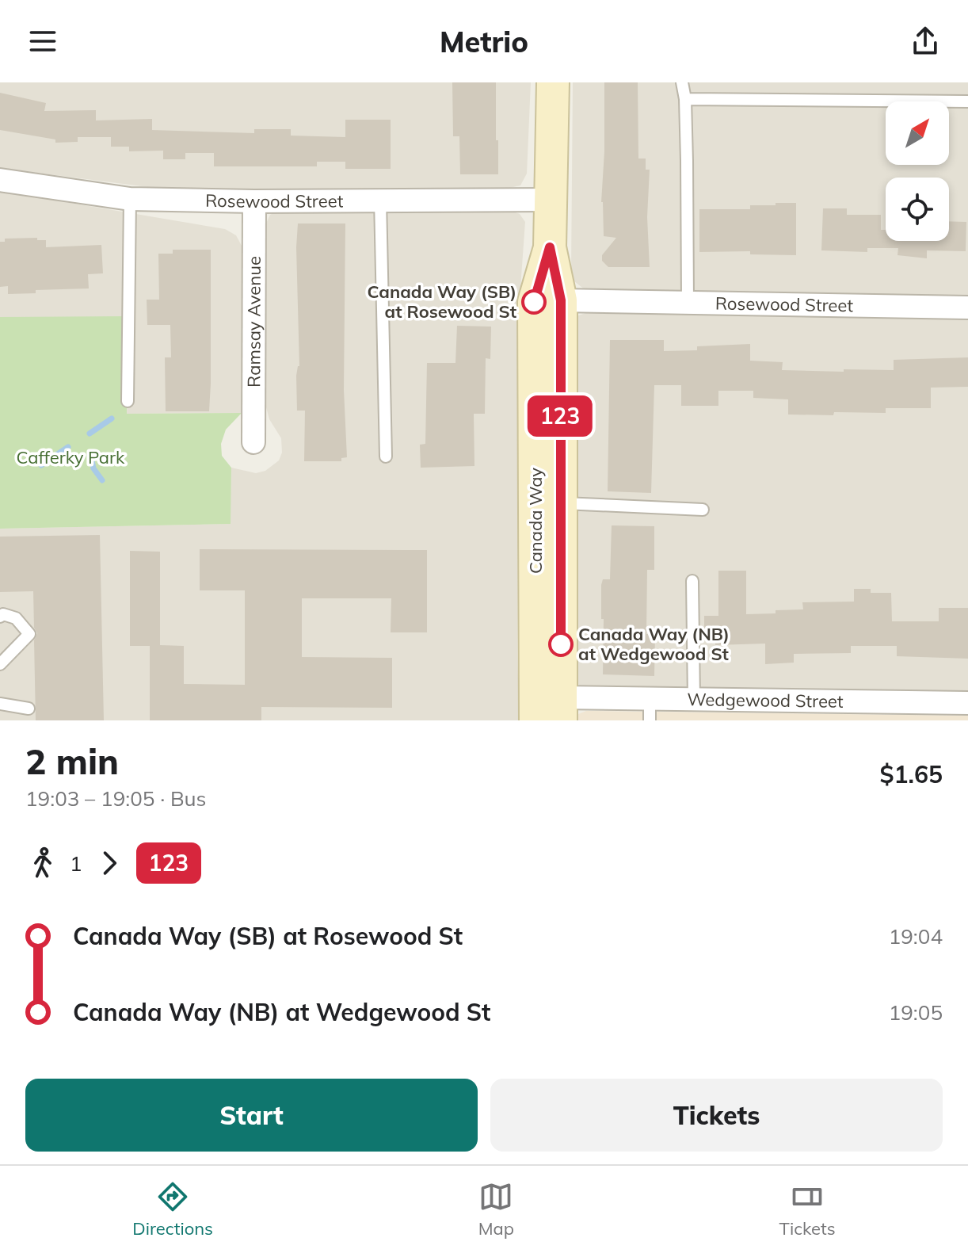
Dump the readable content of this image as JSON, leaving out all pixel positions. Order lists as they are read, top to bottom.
{
  "streets": {
    "main road": ["Canada Way"],
    "street": ["Rosewood Street", "Ramsay Avenue", "Wedgewood Street"]
  },
  "crossings": [
    ["Rosewood Street", "Ramsay Avenue"],
    ["Rosewood Street", "Canada Way"],
    ["Canada Way", "Wedgewood Street"]
  ],
  "parks": ["Cafferky Park"],
  "places": ["Canada Way (SB) at Rosewood St", "Canada Way (NB) at Wedgewood St"],
  "lines": ["bus line 123"],
  "north": "top right",
  "page": {
    "header": "Metrio",
    "on_map": "123",
    "heading": ["2 min", "19:03 – 19:05 · Bus", "$1.65"],
    "legs": ["1", "123"],
    "list": [
      {
        "name": "Canada Way (SB) at Rosewood St",
        "value": "19:04"
      },
      {
        "name": "Canada Way (NB) at Wedgewood St",
        "value": "19:05"
      }
    ],
    "buttons": ["Start", "Tickets"],
    "tabs": ["Directions", "Map", "Tickets"]
  }
}
